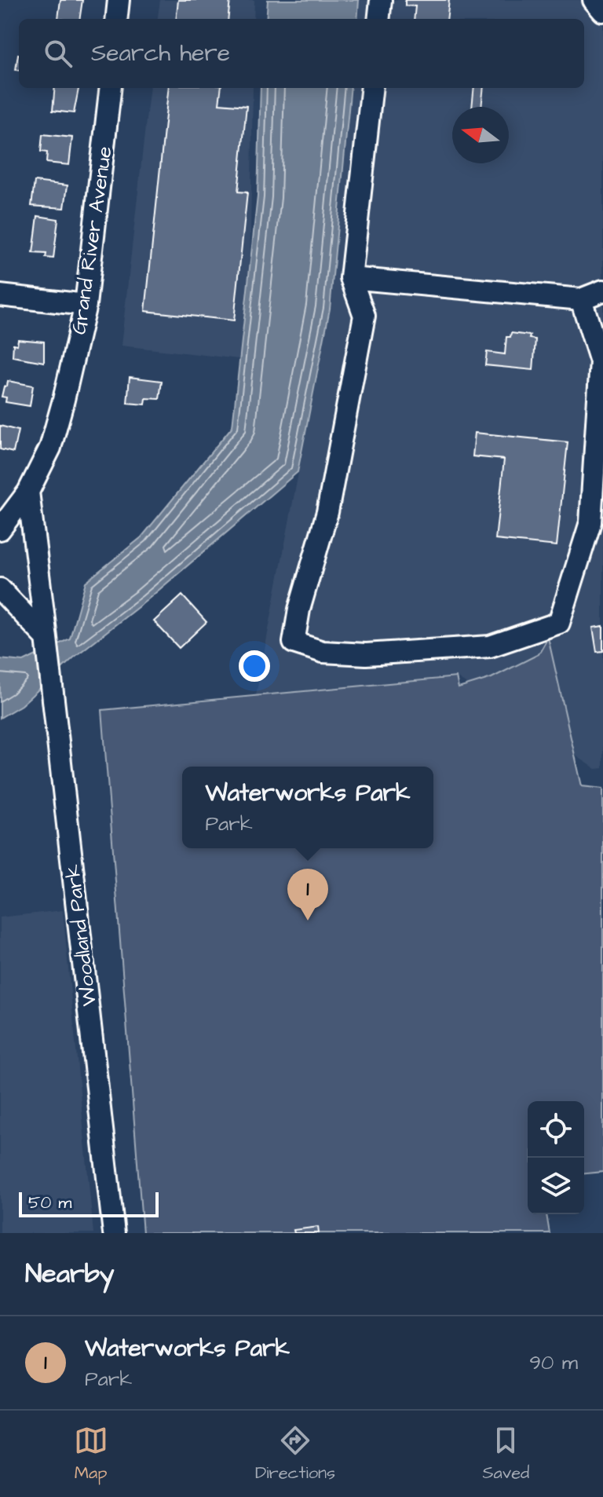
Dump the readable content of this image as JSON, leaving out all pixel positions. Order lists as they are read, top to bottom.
{
  "streets": {
    "street": ["Grand River Avenue", "Woodland Park"]
  },
  "crossings": [
    ["Grand River Avenue", "Woodland Park"]
  ],
  "scale_bar": "50 m",
  "north": "left",
  "page": {
    "search": "Search here",
    "popup": ["Waterworks Park", "Park"],
    "pins": "1",
    "scale": "50 m",
    "heading": "Nearby",
    "list": [
      {
        "mark": "1",
        "name": "Waterworks Park",
        "note": "Park",
        "value": "90 m"
      }
    ],
    "nav": ["Map", "Directions", "Saved"]
  }
}
